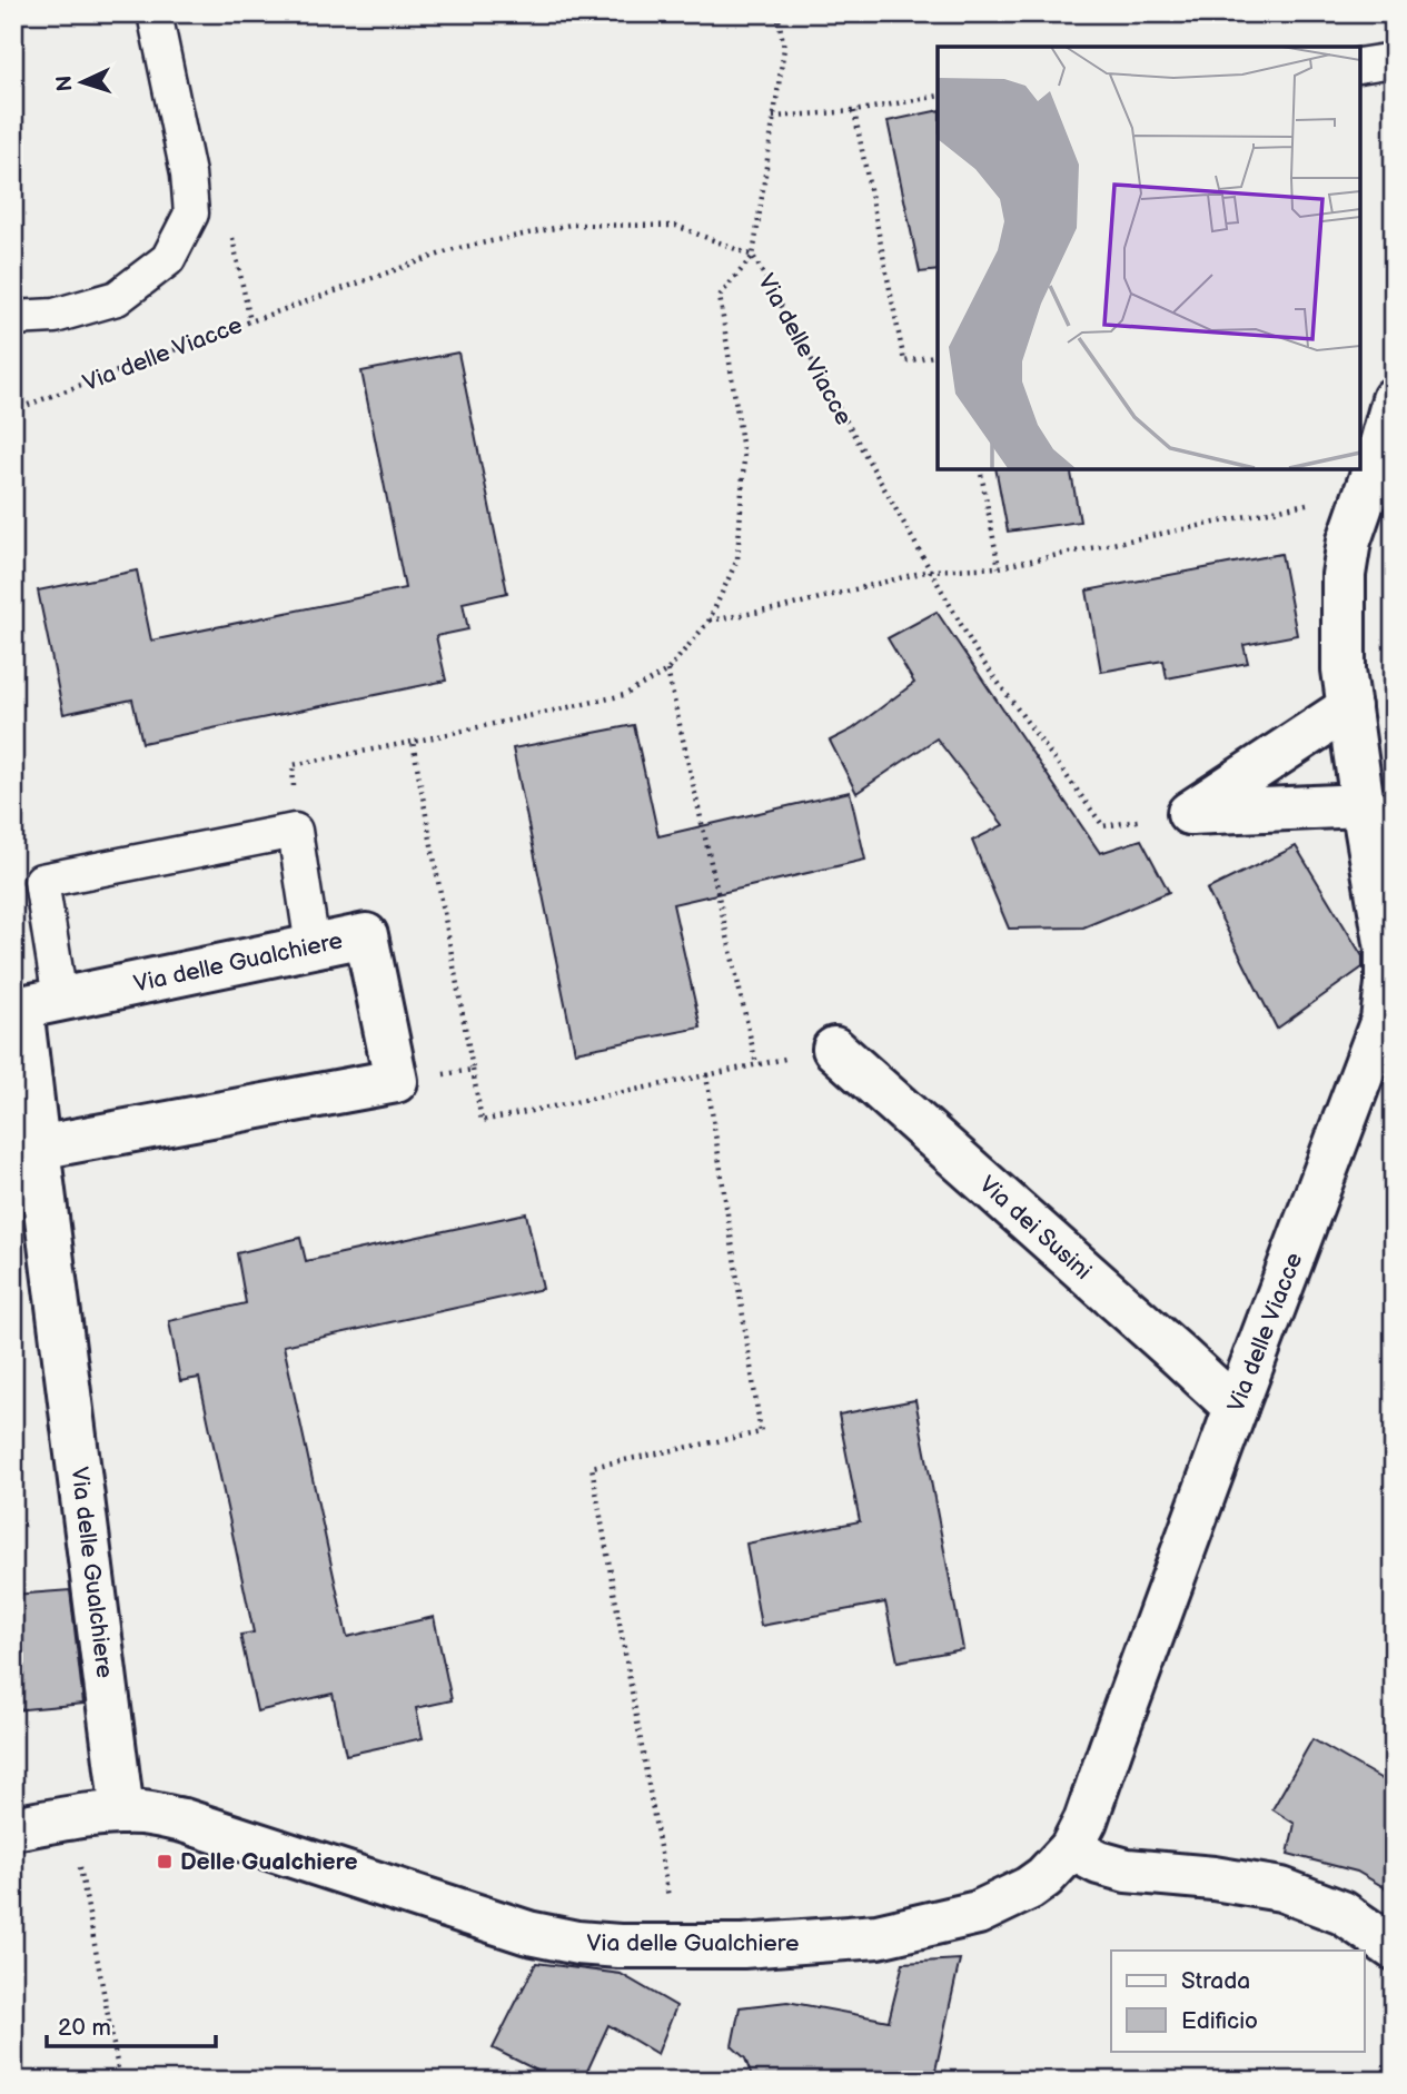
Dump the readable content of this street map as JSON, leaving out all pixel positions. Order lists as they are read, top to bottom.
{
  "streets": {
    "street": ["Via delle Viacce", "Via delle Gualchiere", "Via dei Susini"]
  },
  "crossings": [
    ["Via delle Viacce", "Via delle Gualchiere"],
    ["Via delle Viacce", "Via dei Susini"]
  ],
  "places": {
    "transit": ["Delle Gualchiere"]
  },
  "legend": ["Strada", "Edificio"],
  "scale_bar": "20 m",
  "north": "left"
}
